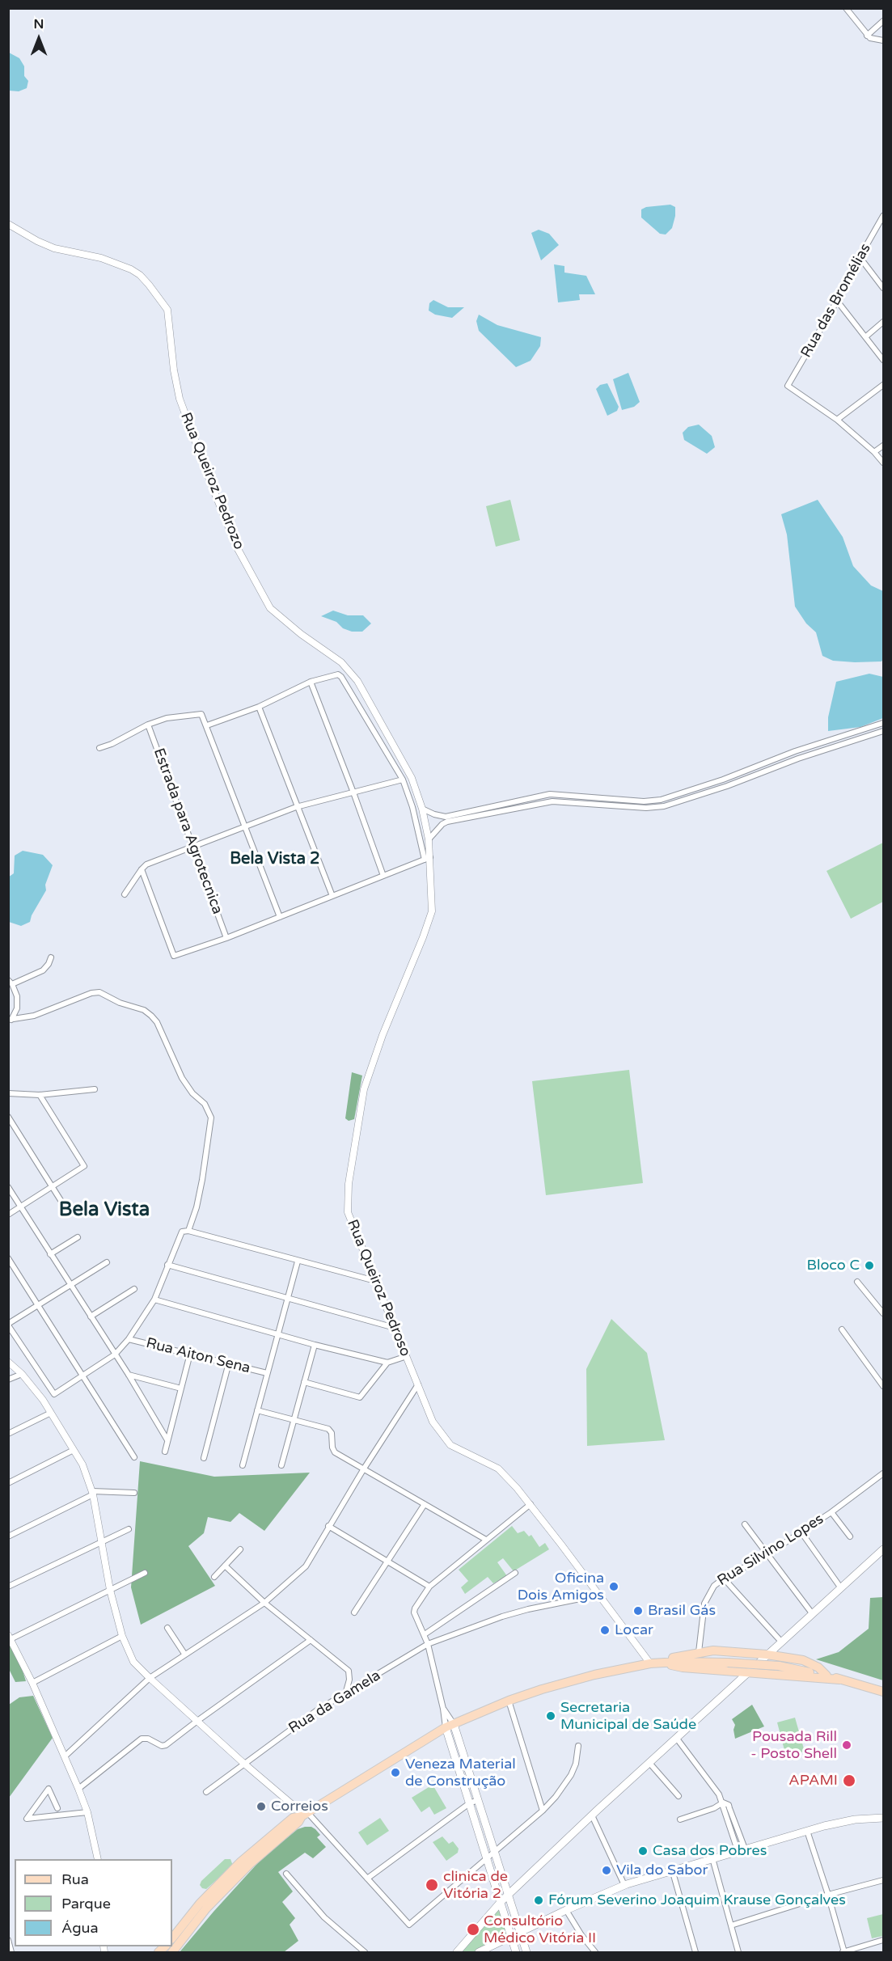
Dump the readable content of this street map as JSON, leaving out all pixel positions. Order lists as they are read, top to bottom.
{
  "streets": {
    "street": [
      "Rua das Bromélias",
      "Rua Queiroz Pedrozo",
      "Estrada para Agrotecnica",
      "Rua Queiroz Pedroso",
      "Rua Aiton Sena",
      "Rua Silvino Lopes",
      "Rua da Gamela"
    ]
  },
  "crossings": [
    ["Rua Queiroz Pedrozo", "Rua Queiroz Pedroso"],
    ["Rua Queiroz Pedroso", "Rua da Gamela"]
  ],
  "districts": ["Bela Vista 2", "Bela Vista"],
  "places": [
    "Bloco C",
    "Oficina Dois Amigos",
    "Brasil Gás",
    "Locar",
    "Secretaria Municipal de Saúde",
    "Pousada Rill - Posto Shell",
    "Veneza Material de Construção",
    "APAMI",
    "Correios",
    "Casa dos Pobres",
    "Vila do Sabor",
    "clinica de Vitória 2",
    "Fórum Severino Joaquim Krause Gonçalves",
    "Consultório Médico Vitória II"
  ],
  "legend": ["Rua", "Parque", "Água"],
  "north": "top"
}
